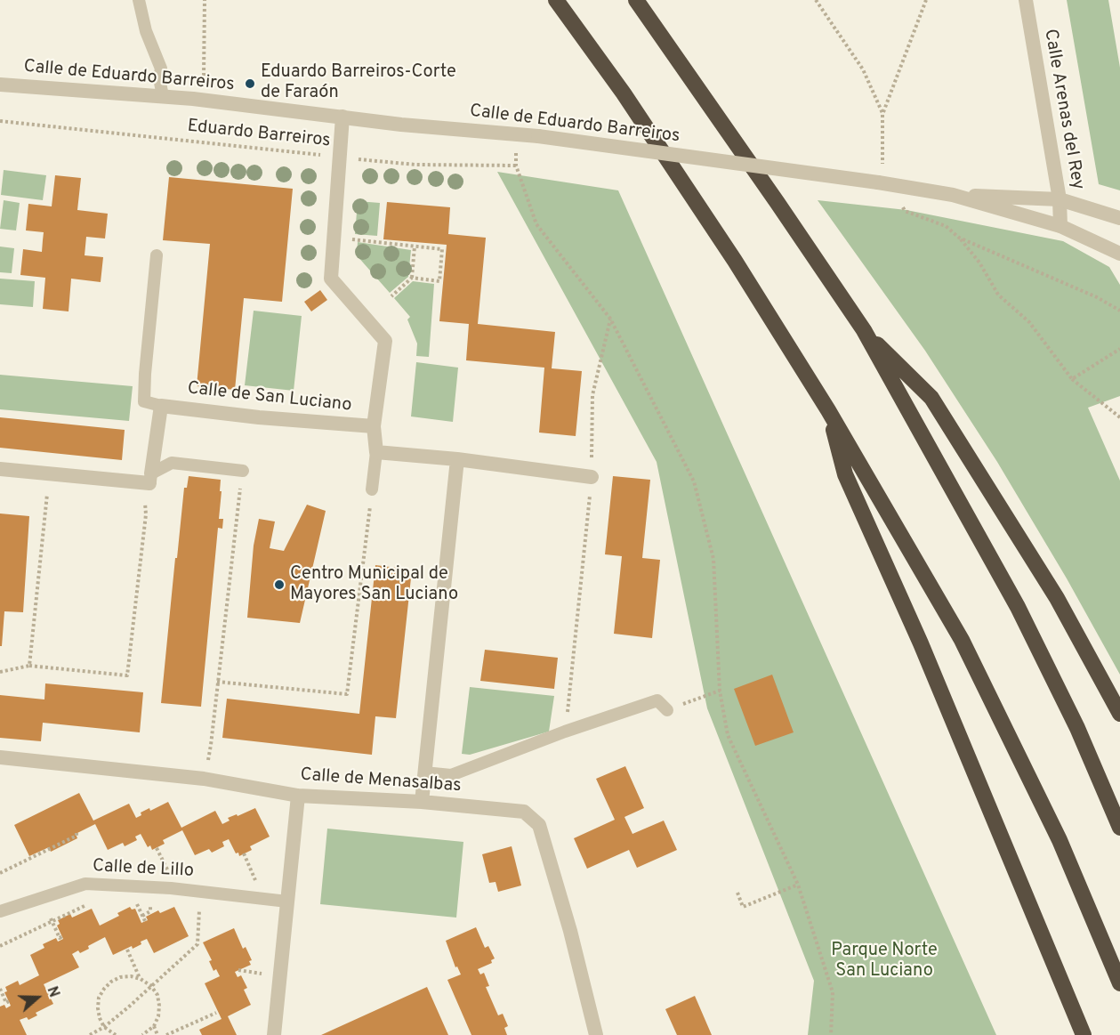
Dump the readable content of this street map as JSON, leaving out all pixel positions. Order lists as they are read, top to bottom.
{
  "streets": {
    "street": [
      "Calle de Eduardo Barreiros",
      "Calle Arenas del Rey",
      "Calle de San Luciano",
      "Calle de Menasalbas"
    ],
    "lane": ["Calle de Lillo"],
    "path": ["Eduardo Barreiros"]
  },
  "crossings": [
    ["Calle de Eduardo Barreiros", "Calle Arenas del Rey"],
    ["Calle de Eduardo Barreiros", "Calle de San Luciano"],
    ["Eduardo Barreiros", "Calle de San Luciano"]
  ],
  "parks": ["Parque Norte San Luciano"],
  "places": ["Eduardo Barreiros-Corte de Faraón", "Centro Municipal de Mayores San Luciano"],
  "north": "right"
}
